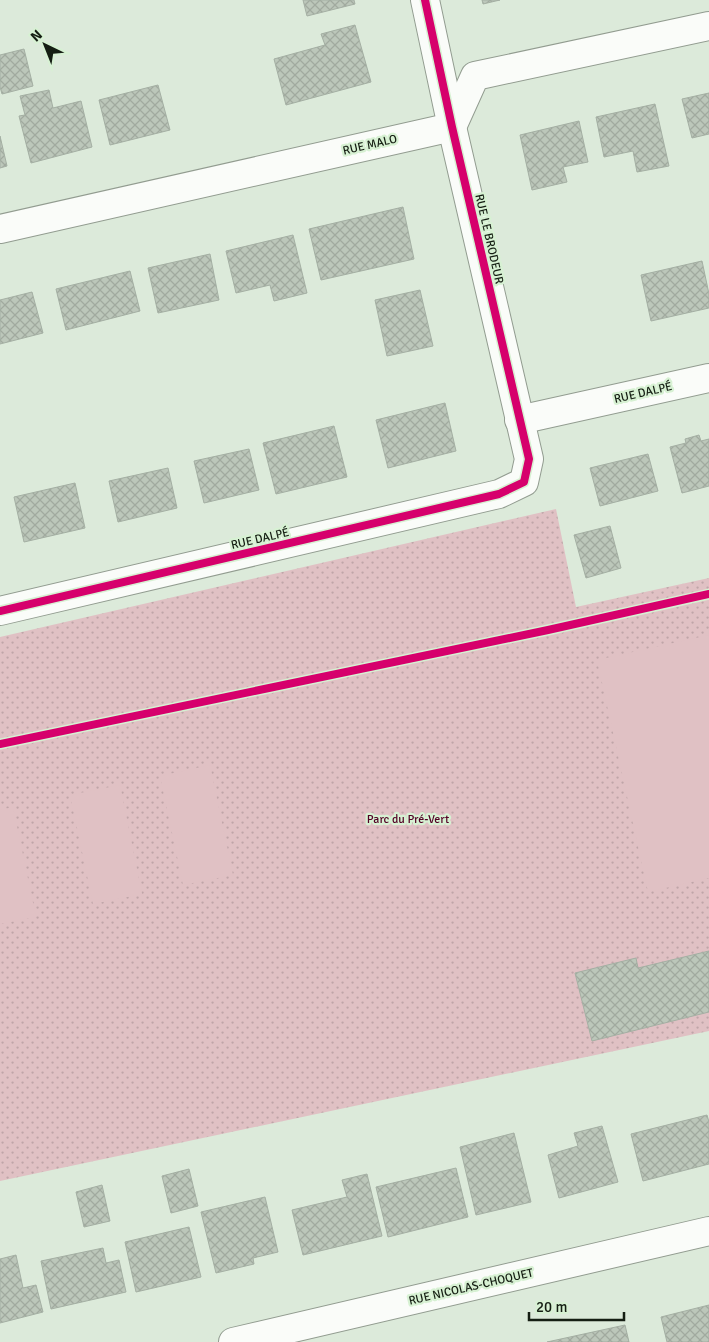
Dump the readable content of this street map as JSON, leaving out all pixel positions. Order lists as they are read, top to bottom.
{
  "streets": {
    "street": [
      "RUE MALO",
      "RUE LE BRODEUR",
      "RUE DALPÉ",
      "RUE NICOLAS-CHOQUET"
    ]
  },
  "crossings": [
    ["RUE MALO", "RUE LE BRODEUR"],
    ["RUE LE BRODEUR", "RUE DALPÉ"]
  ],
  "parks": ["Parc du Pré-Vert"],
  "scale_bar": "20 m",
  "north": "top left"
}
